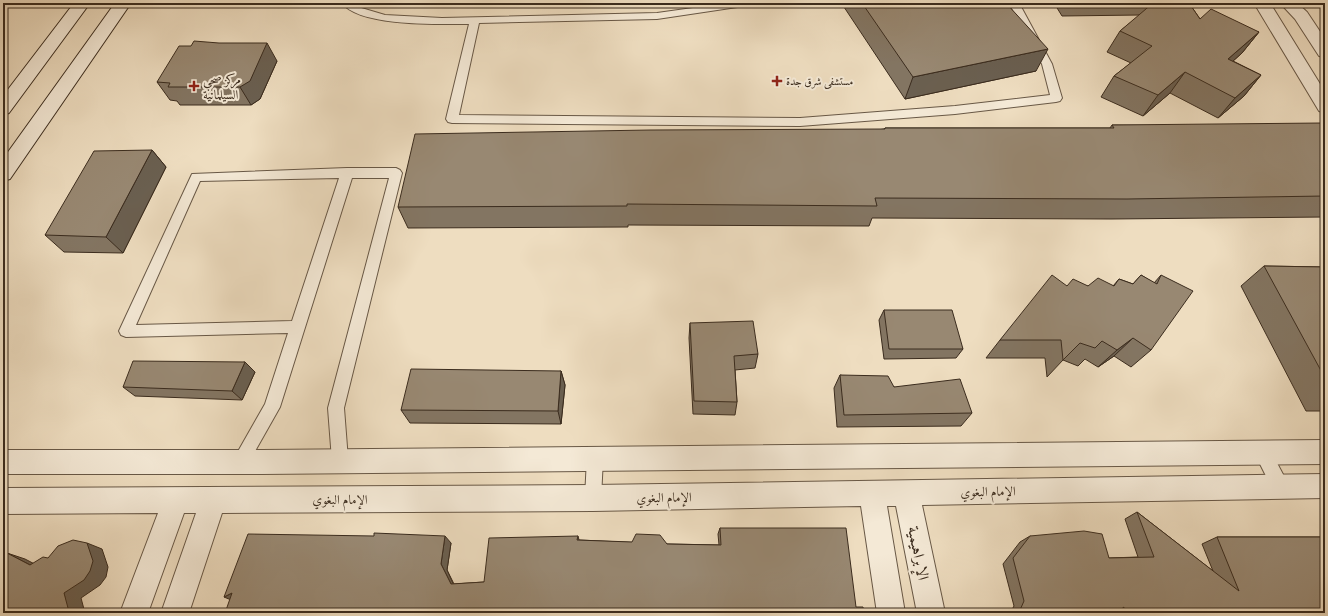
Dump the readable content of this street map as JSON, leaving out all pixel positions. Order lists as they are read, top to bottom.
{
  "streets": {
    "street": ["الإمام البغوي", "الإبراهيمية"]
  },
  "crossings": [
    ["الإمام البغوي", "الإبراهيمية"]
  ],
  "places": {
    "health": ["مستشفى شرق جدة", "مركز صحي السيلمانية"]
  }
}
